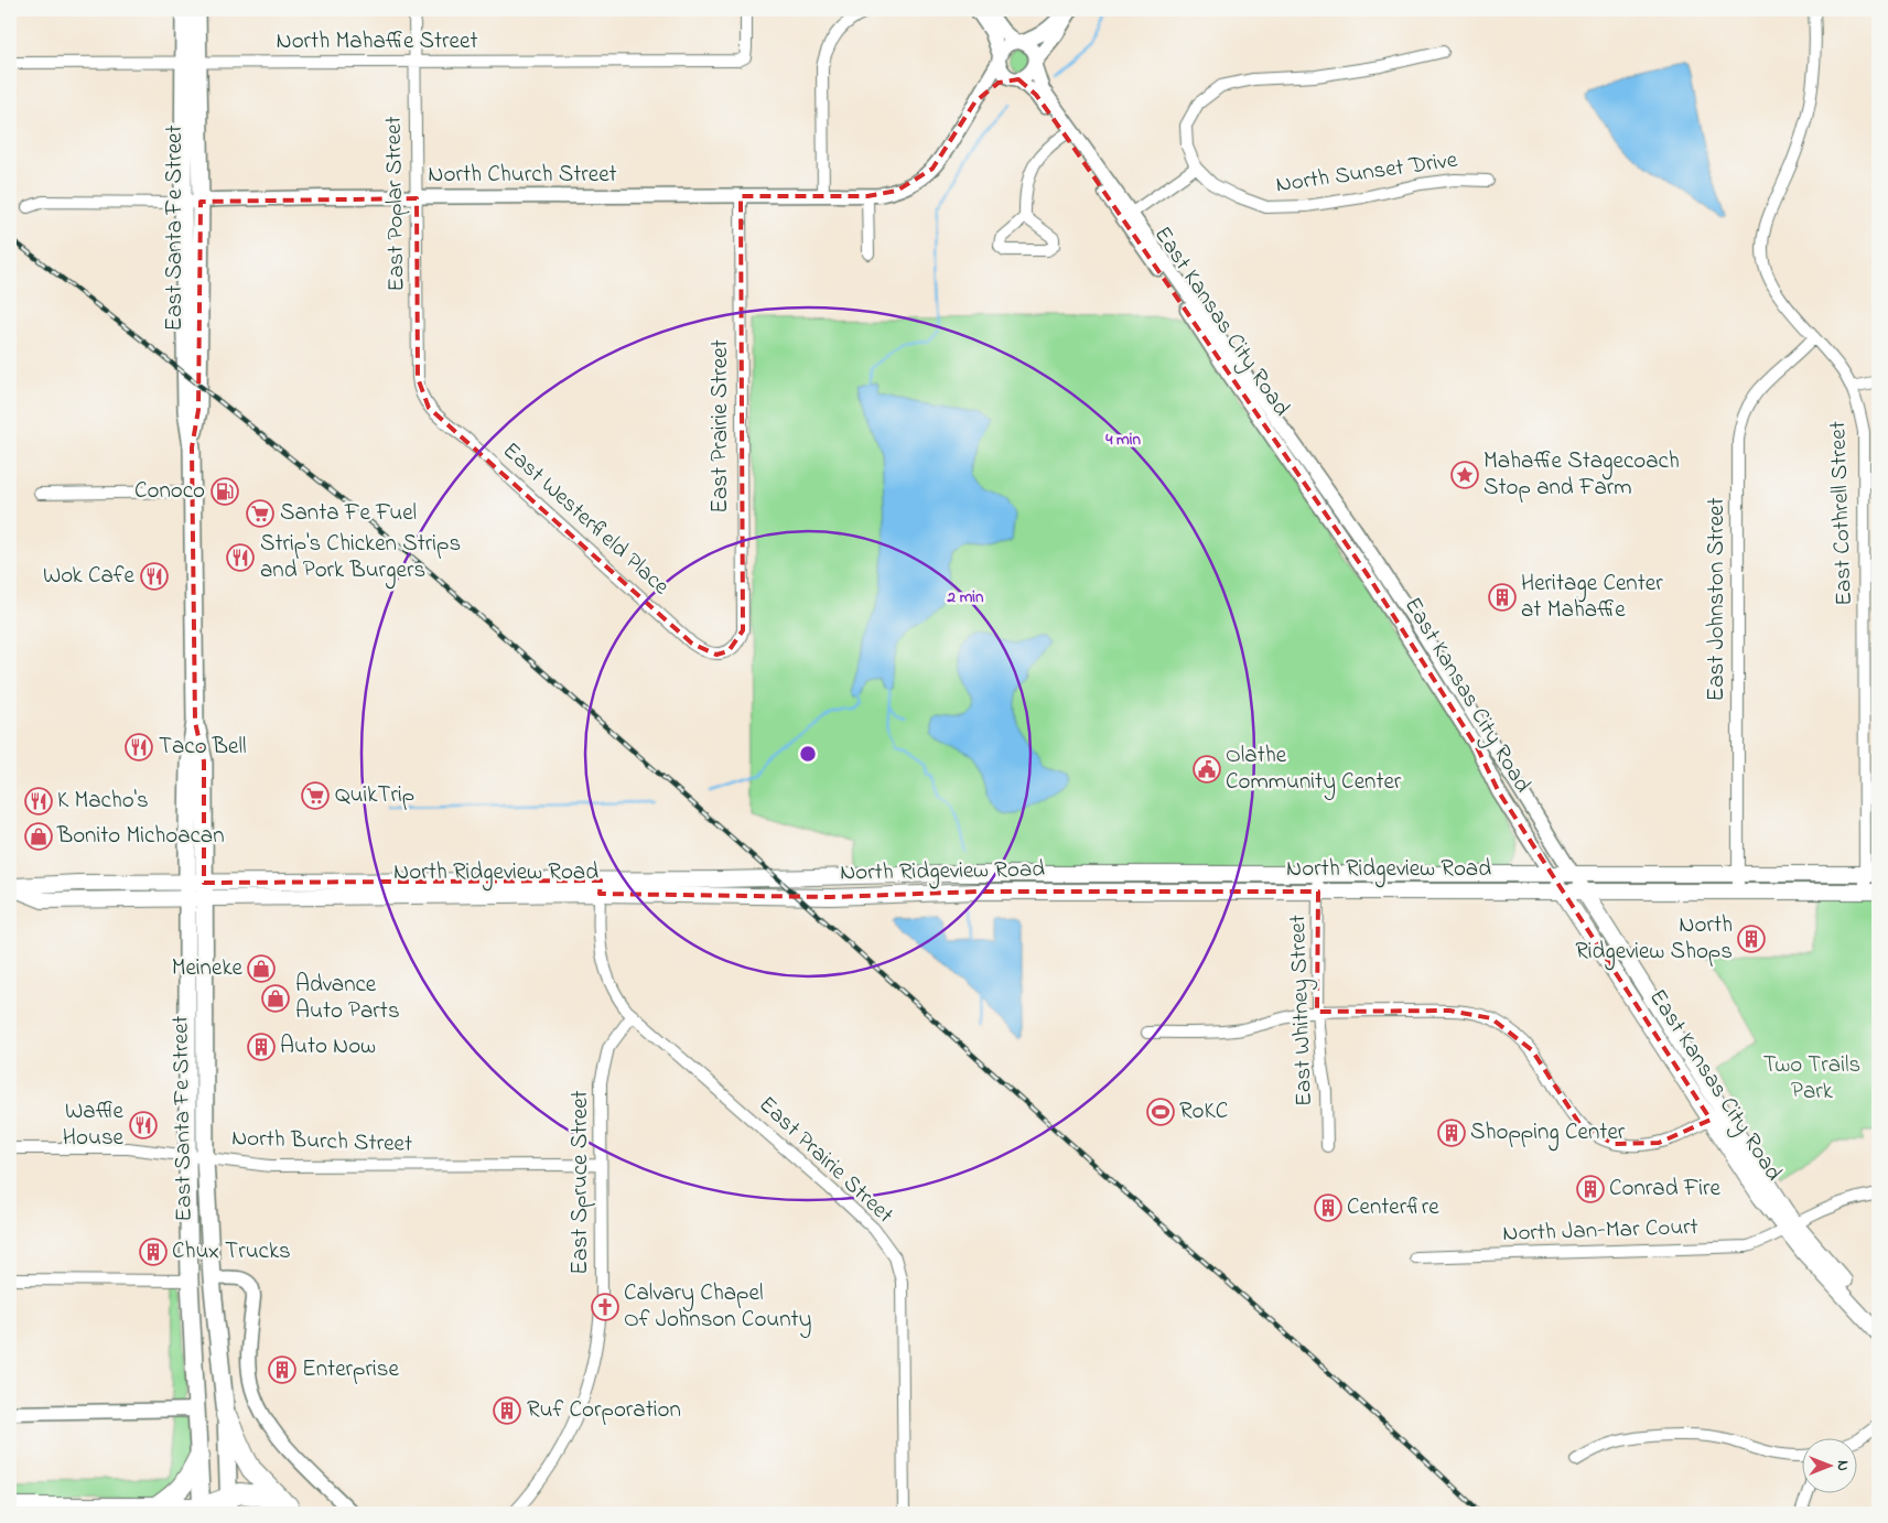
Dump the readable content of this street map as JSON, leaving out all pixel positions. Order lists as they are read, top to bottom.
{
  "streets": {
    "main road": ["East Santa Fe Street", "East Kansas City Road", "North Ridgeview Road"],
    "street": [
      "North Mahaffie Street",
      "North Sunset Drive",
      "North Church Street",
      "East Poplar Street",
      "East Prairie Street",
      "East Cothrell Street",
      "East Westerfield Place",
      "East Johnston Street",
      "East Whitney Street",
      "North Burch Street",
      "East Spruce Street",
      "North Jan-Mar Court"
    ]
  },
  "crossings": [
    ["North Mahaffie Street", "East Poplar Street"],
    ["North Mahaffie Street", "East Santa Fe Street"],
    ["North Church Street", "East Poplar Street"],
    ["North Church Street", "East Santa Fe Street"],
    ["North Church Street", "East Kansas City Road"],
    ["North Church Street", "East Prairie Street"],
    ["East Poplar Street", "East Westerfield Place"],
    ["East Santa Fe Street", "North Ridgeview Road"],
    ["East Santa Fe Street", "North Burch Street"],
    ["East Kansas City Road", "North Ridgeview Road"],
    ["East Kansas City Road", "North Jan-Mar Court"],
    ["East Prairie Street", "East Westerfield Place"],
    ["East Prairie Street", "East Spruce Street"],
    ["East Cothrell Street", "East Johnston Street"],
    ["East Cothrell Street", "North Ridgeview Road"],
    ["East Johnston Street", "North Ridgeview Road"],
    ["North Ridgeview Road", "East Whitney Street"],
    ["North Burch Street", "East Spruce Street"]
  ],
  "parks": ["Two Trails Park"],
  "places": {
    "place": ["Mahaffie Stagecoach Stop and Farm"],
    "fuel station": ["Conoco"],
    "supermarket": ["Santa Fe Fuel", "QuikTrip"],
    "restaurant": [
      "Strip's Chicken Strips and Pork Burgers",
      "Wok Cafe",
      "Taco Bell",
      "K Macho's",
      "Waffle House"
    ],
    "building": [
      "Heritage Center at Mahaffie",
      "North Ridgeview Shops",
      "Auto Now",
      "Shopping Center",
      "Conrad Fire",
      "Centerfire",
      "Chux Trucks",
      "Enterprise",
      "Ruf Corporation"
    ],
    "public building": ["Olathe Community Center"],
    "shop": ["Bonito Michoacan", "Meineke", "Advance Auto Parts"],
    "sports": ["RoKC"],
    "church": ["Calvary Chapel Of Johnson County"]
  },
  "north": "right",
  "rings": ["4 min", "2 min"]
}
